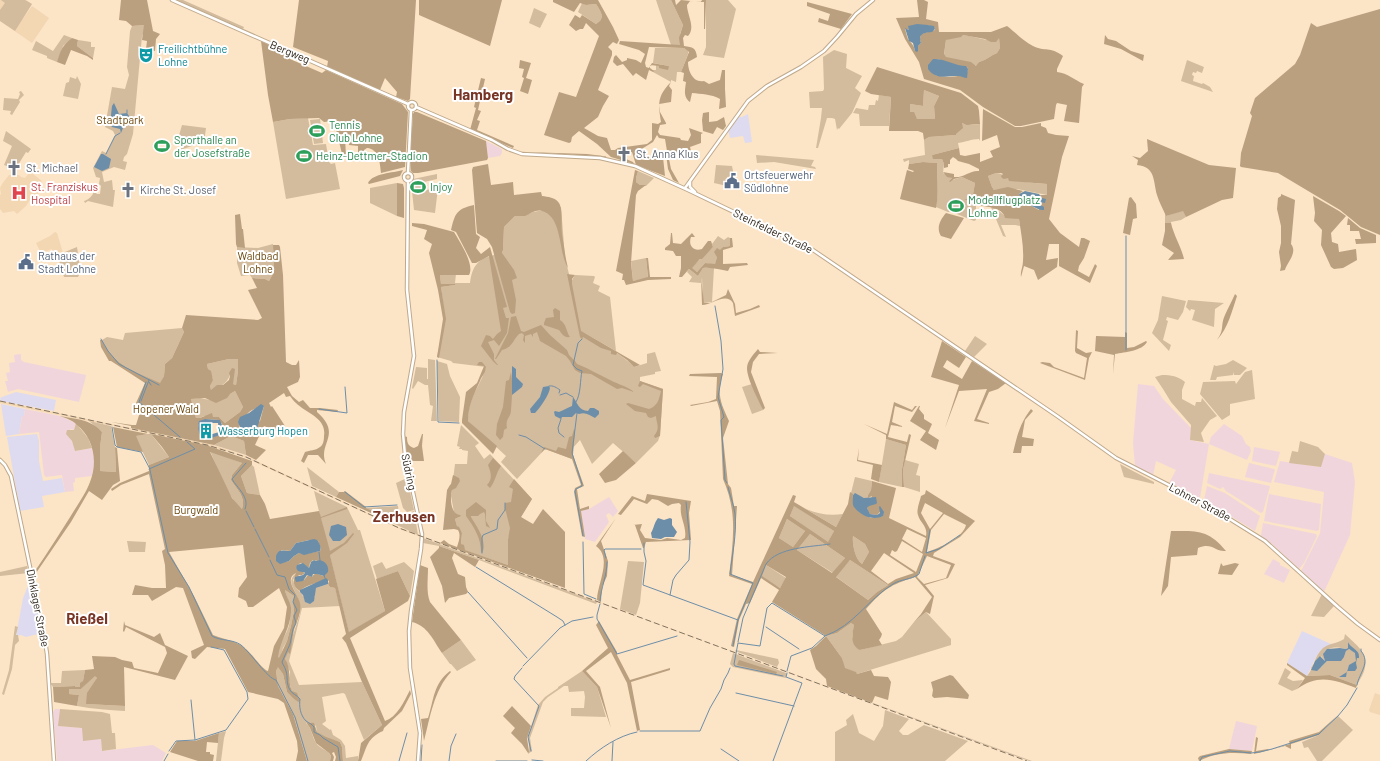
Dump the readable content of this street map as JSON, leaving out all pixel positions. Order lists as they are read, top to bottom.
{
  "streets": {
    "main road": [
      "Bergweg",
      "Steinfelder Straße",
      "Südring",
      "Lohner Straße",
      "Dinklager Straße"
    ]
  },
  "crossings": [
    ["Bergweg", "Steinfelder Straße"],
    ["Steinfelder Straße", "Lohner Straße"]
  ],
  "districts": ["Hamberg", "Zerhusen", "Rießel"],
  "parks": [
    "Stadtpark",
    "Waldbad Lohne",
    "Hopener Wald",
    "Burgwald"
  ],
  "places": {
    "theatre": ["Freilichtbühne Lohne"],
    "sports": [
      "Tennis Club Lohne",
      "Sporthalle an der Josefstraße",
      "Heinz-Dettmer-Stadion",
      "Injoy",
      "Modellflugplatz Lohne"
    ],
    "church": ["St. Anna Klus", "St. Michael", "Kirche St. Josef"],
    "public building": ["Ortsfeuerwehr Südlohne", "Rathaus der Stadt Lohne"],
    "hospital": ["St. Franziskus Hospital"],
    "building": ["Wasserburg Hopen"]
  }
}
